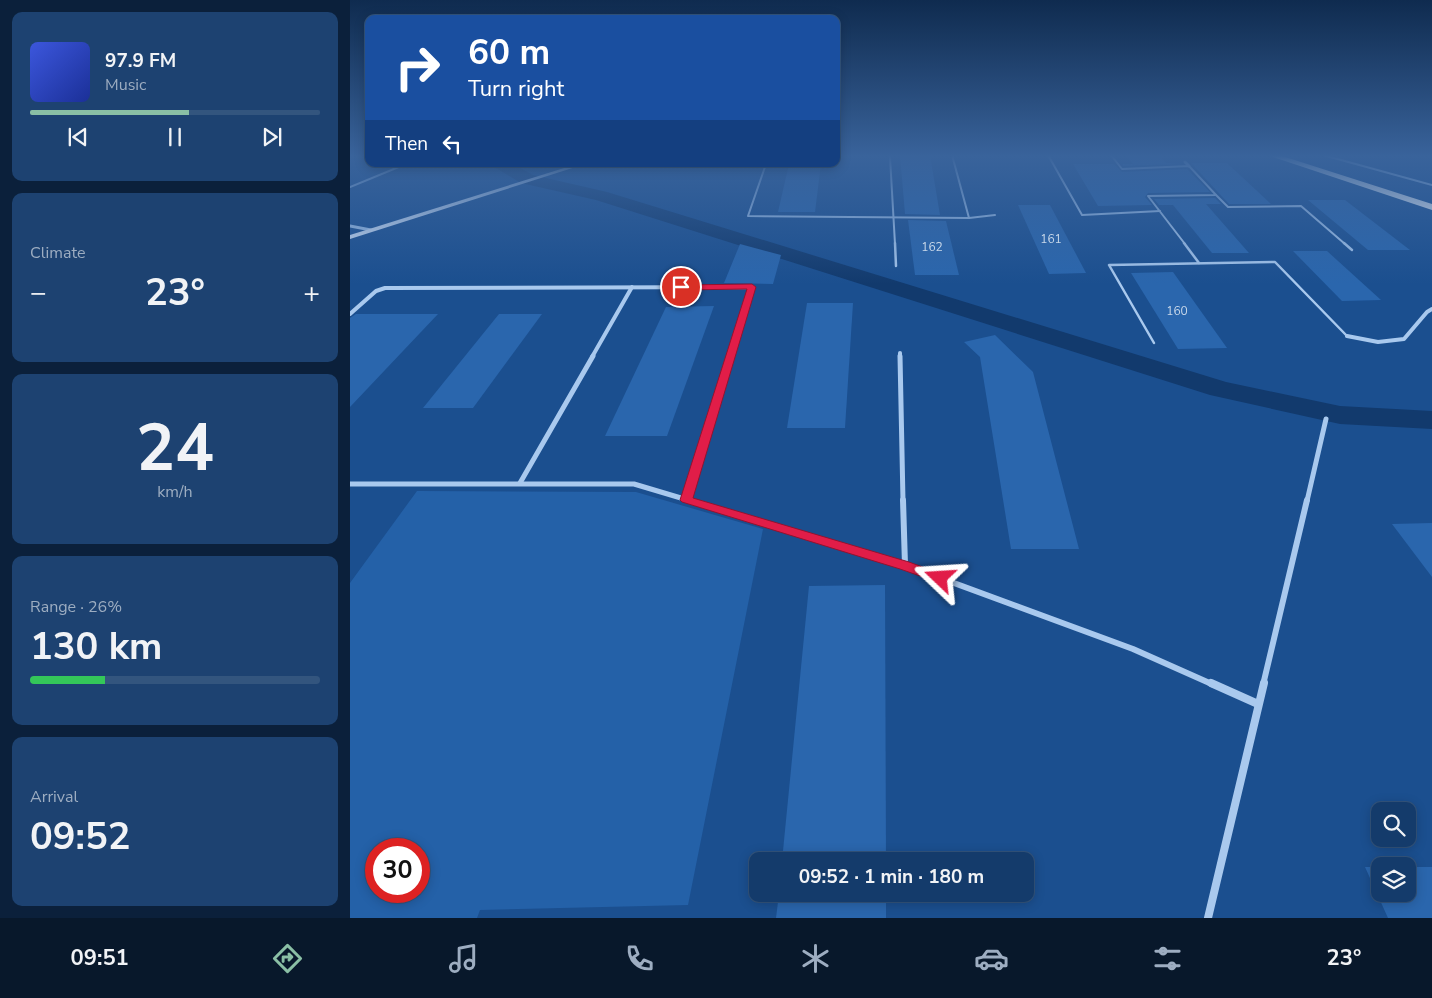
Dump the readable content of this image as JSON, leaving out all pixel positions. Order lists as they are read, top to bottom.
{
  "house_numbers": ["161", "162", "160"],
  "page": {
    "turn": ["60 m", "Turn right"],
    "song": ["97.9 FM", "Music"],
    "then": "Then",
    "tile": [
      "Climate",
      ["24", "km/h"],
      ["Range · 26%", "130 km"],
      ["Arrival", "09:52"]
    ],
    "heat": ["−", "23°", "+"],
    "limit": "30",
    "trip": "09:52 · 1 min · 180 m",
    "tabs": ["09:51", "23°"]
  }
}
